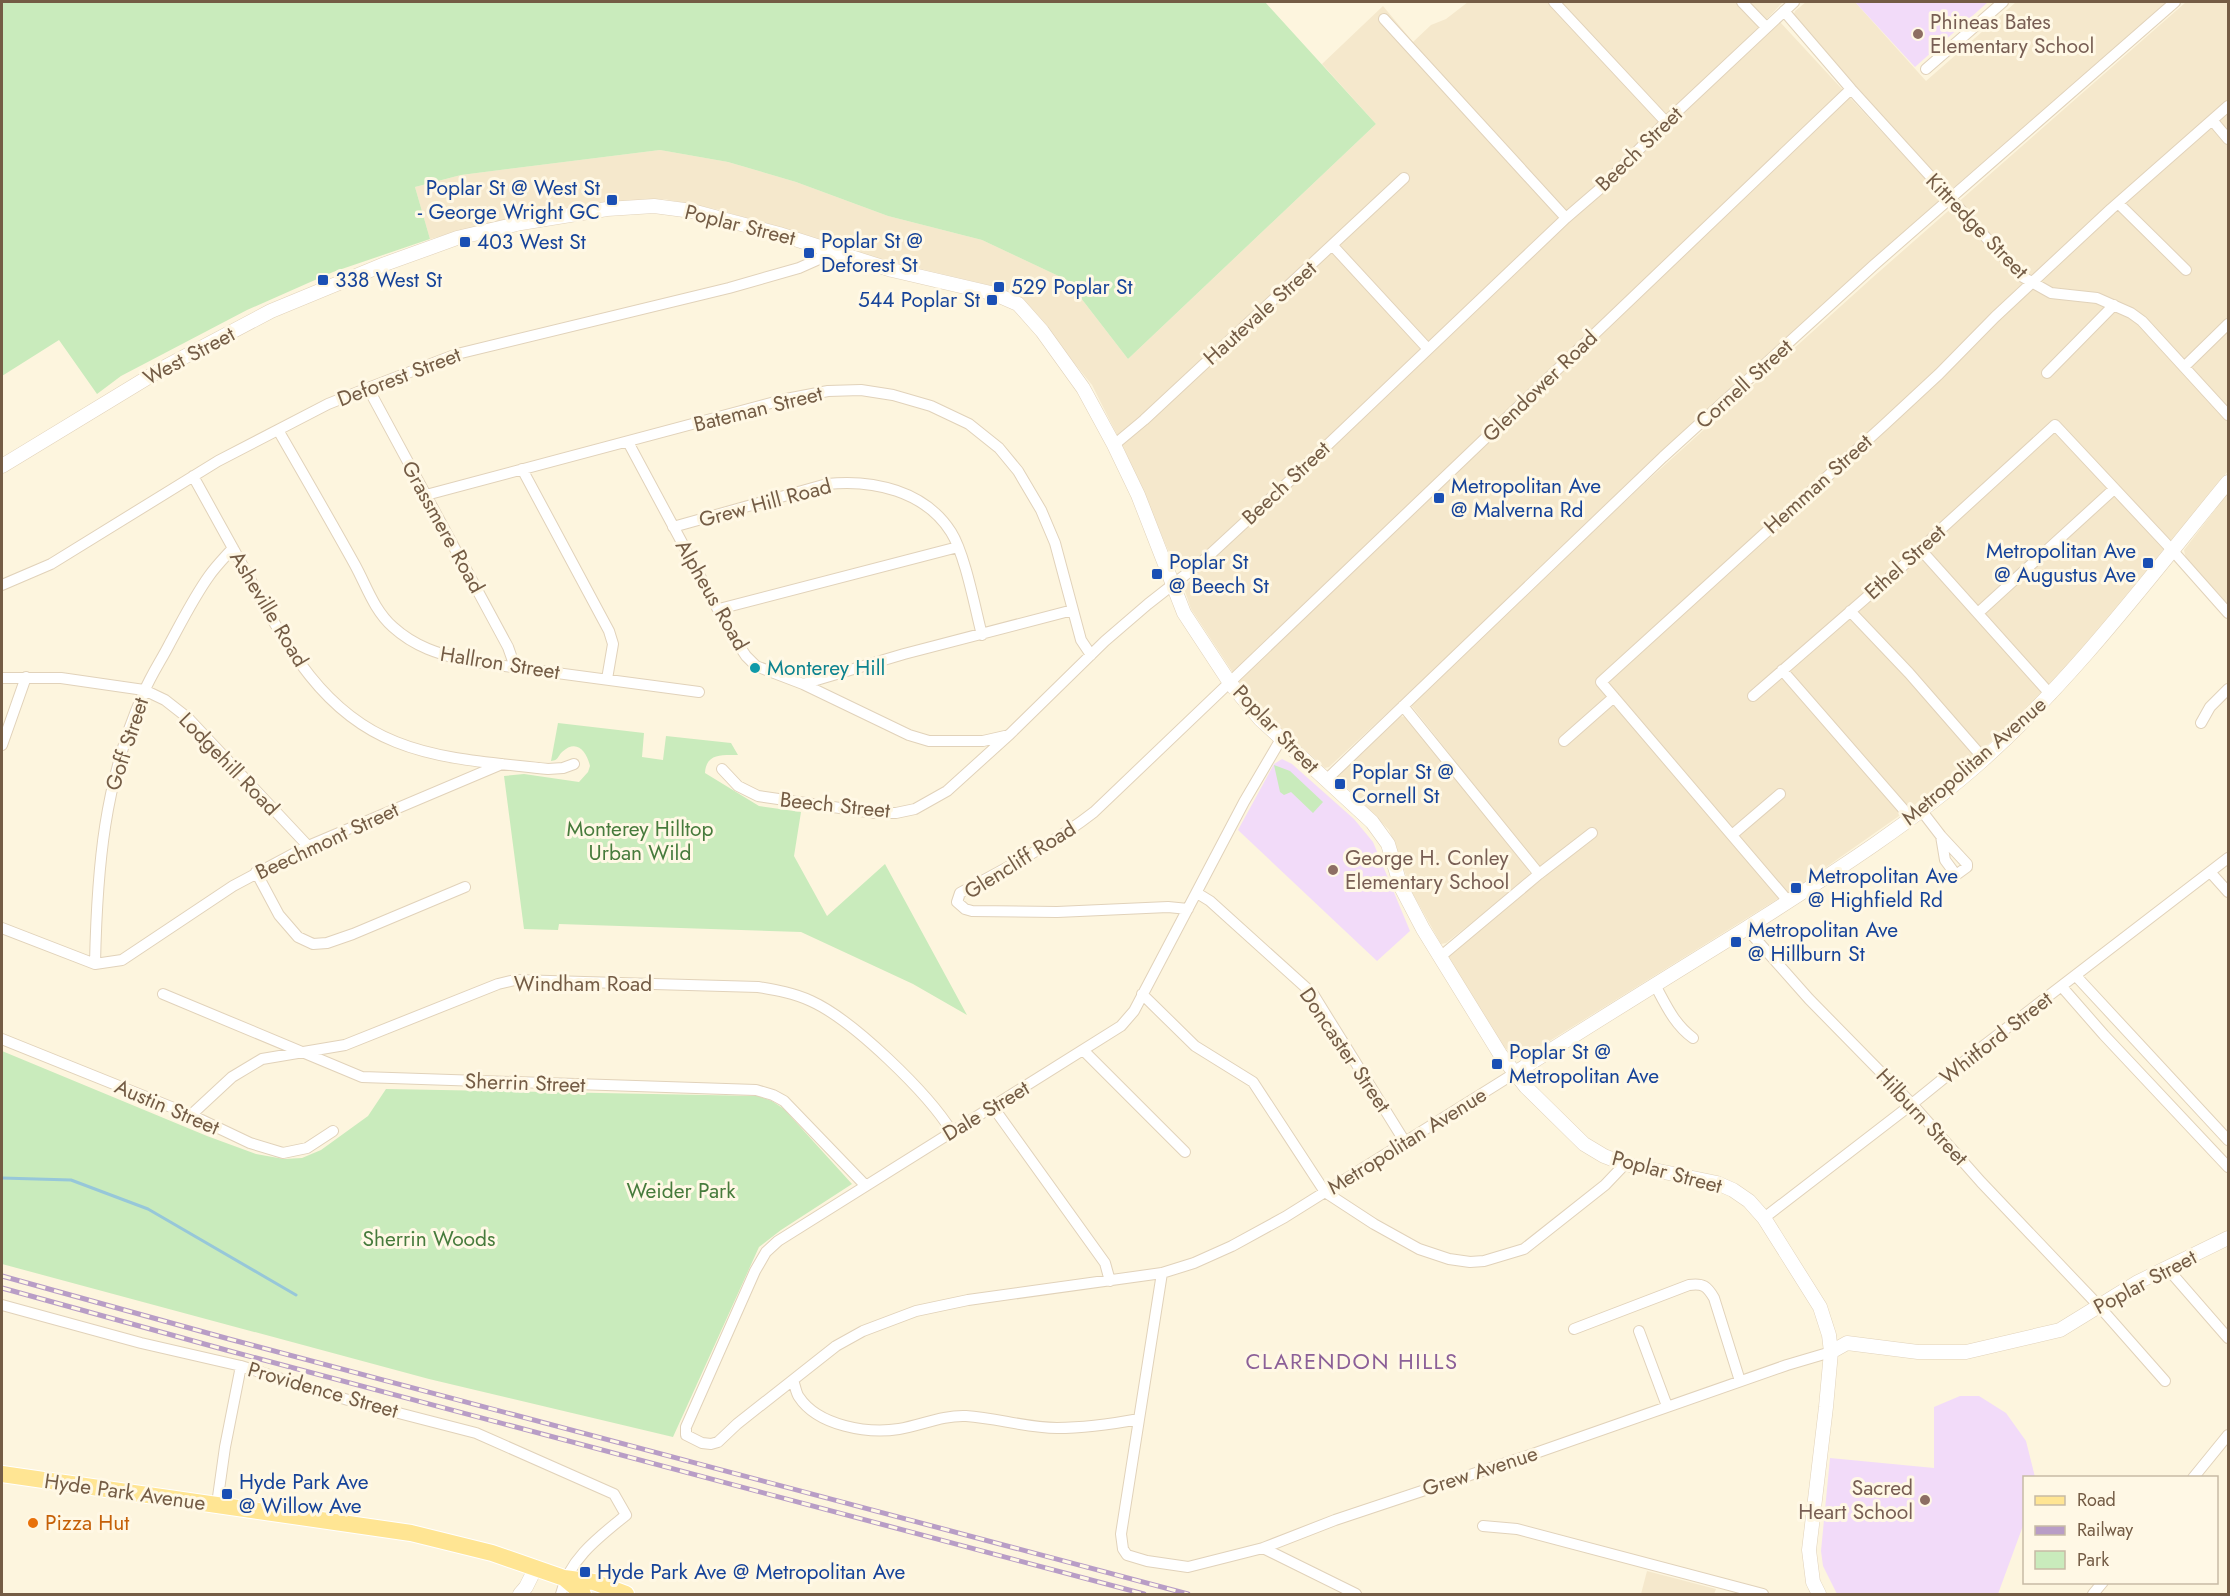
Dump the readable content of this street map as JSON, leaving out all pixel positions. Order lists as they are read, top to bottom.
{
  "streets": {
    "main road": ["Hyde Park Avenue"],
    "street": [
      "Beech Street",
      "Poplar Street",
      "Kittredge Street",
      "Hautevale Street",
      "West Street",
      "Deforest Street",
      "Cornell Street",
      "Glendower Road",
      "Bateman Street",
      "Hemman Street",
      "Grew Hill Road",
      "Grassmere Road",
      "Ethel Street",
      "Alpheus Road",
      "Asheville Road",
      "Hallron Street",
      "Goff Street",
      "Metropolitan Avenue",
      "Lodgehill Road",
      "Beechmont Street",
      "Glencliff Road",
      "Windham Road",
      "Whitford Street",
      "Doncaster Street",
      "Sherrin Street",
      "Austin Street",
      "Dale Street",
      "Hilburn Street",
      "Providence Street",
      "Grew Avenue"
    ]
  },
  "crossings": [
    ["Beech Street", "Poplar Street"],
    ["Beech Street", "Kittredge Street"],
    ["Beech Street", "Bateman Street"],
    ["Beech Street", "Alpheus Road"],
    ["Poplar Street", "Hautevale Street"],
    ["Poplar Street", "West Street"],
    ["Poplar Street", "Deforest Street"],
    ["Poplar Street", "Cornell Street"],
    ["Poplar Street", "Glendower Road"],
    ["Poplar Street", "Metropolitan Avenue"],
    ["Poplar Street", "Glencliff Road"],
    ["Poplar Street", "Whitford Street"],
    ["Poplar Street", "Dale Street"],
    ["Poplar Street", "Hilburn Street"],
    ["Poplar Street", "Grew Avenue"],
    ["Kittredge Street", "Cornell Street"],
    ["Kittredge Street", "Glendower Road"],
    ["Kittredge Street", "Hemman Street"],
    ["Deforest Street", "Grassmere Road"],
    ["Deforest Street", "Asheville Road"],
    ["Deforest Street", "Hallron Street"],
    ["Glendower Road", "Glencliff Road"],
    ["Bateman Street", "Grassmere Road"],
    ["Bateman Street", "Alpheus Road"],
    ["Grew Hill Road", "Alpheus Road"],
    ["Grassmere Road", "Hallron Street"],
    ["Asheville Road", "Goff Street"],
    ["Asheville Road", "Beechmont Street"],
    ["Goff Street", "Lodgehill Road"],
    ["Goff Street", "Beechmont Street"],
    ["Metropolitan Avenue", "Doncaster Street"],
    ["Metropolitan Avenue", "Dale Street"],
    ["Metropolitan Avenue", "Hilburn Street"],
    ["Lodgehill Road", "Beechmont Street"],
    ["Glencliff Road", "Dale Street"],
    ["Windham Road", "Sherrin Street"],
    ["Windham Road", "Austin Street"],
    ["Windham Road", "Dale Street"],
    ["Whitford Street", "Hilburn Street"],
    ["Doncaster Street", "Dale Street"],
    ["Sherrin Street", "Dale Street"],
    ["Providence Street", "Hyde Park Avenue"]
  ],
  "districts": ["CLARENDON HILLS"],
  "parks": ["Monterey Hilltop Urban Wild", "Weider Park", "Sherrin Woods"],
  "places": {
    "other": [
      "Phineas Bates Elementary School",
      "Monterey Hill",
      "George H. Conley Elementary School",
      "Sacred Heart School",
      "Pizza Hut"
    ],
    "transit": [
      "Poplar St @ West St - George Wright GC",
      "403 West St",
      "Poplar St @ Deforest St",
      "338 West St",
      "529 Poplar St",
      "544 Poplar St",
      "Metropolitan Ave @ Malverna Rd",
      "Metropolitan Ave @ Augustus Ave",
      "Poplar St @ Beech St",
      "Poplar St @ Cornell St",
      "Metropolitan Ave @ Highfield Rd",
      "Metropolitan Ave @ Hillburn St",
      "Poplar St @ Metropolitan Ave",
      "Hyde Park Ave @ Willow Ave",
      "Hyde Park Ave @ Metropolitan Ave"
    ]
  },
  "legend": ["Road", "Railway", "Park"]
}
